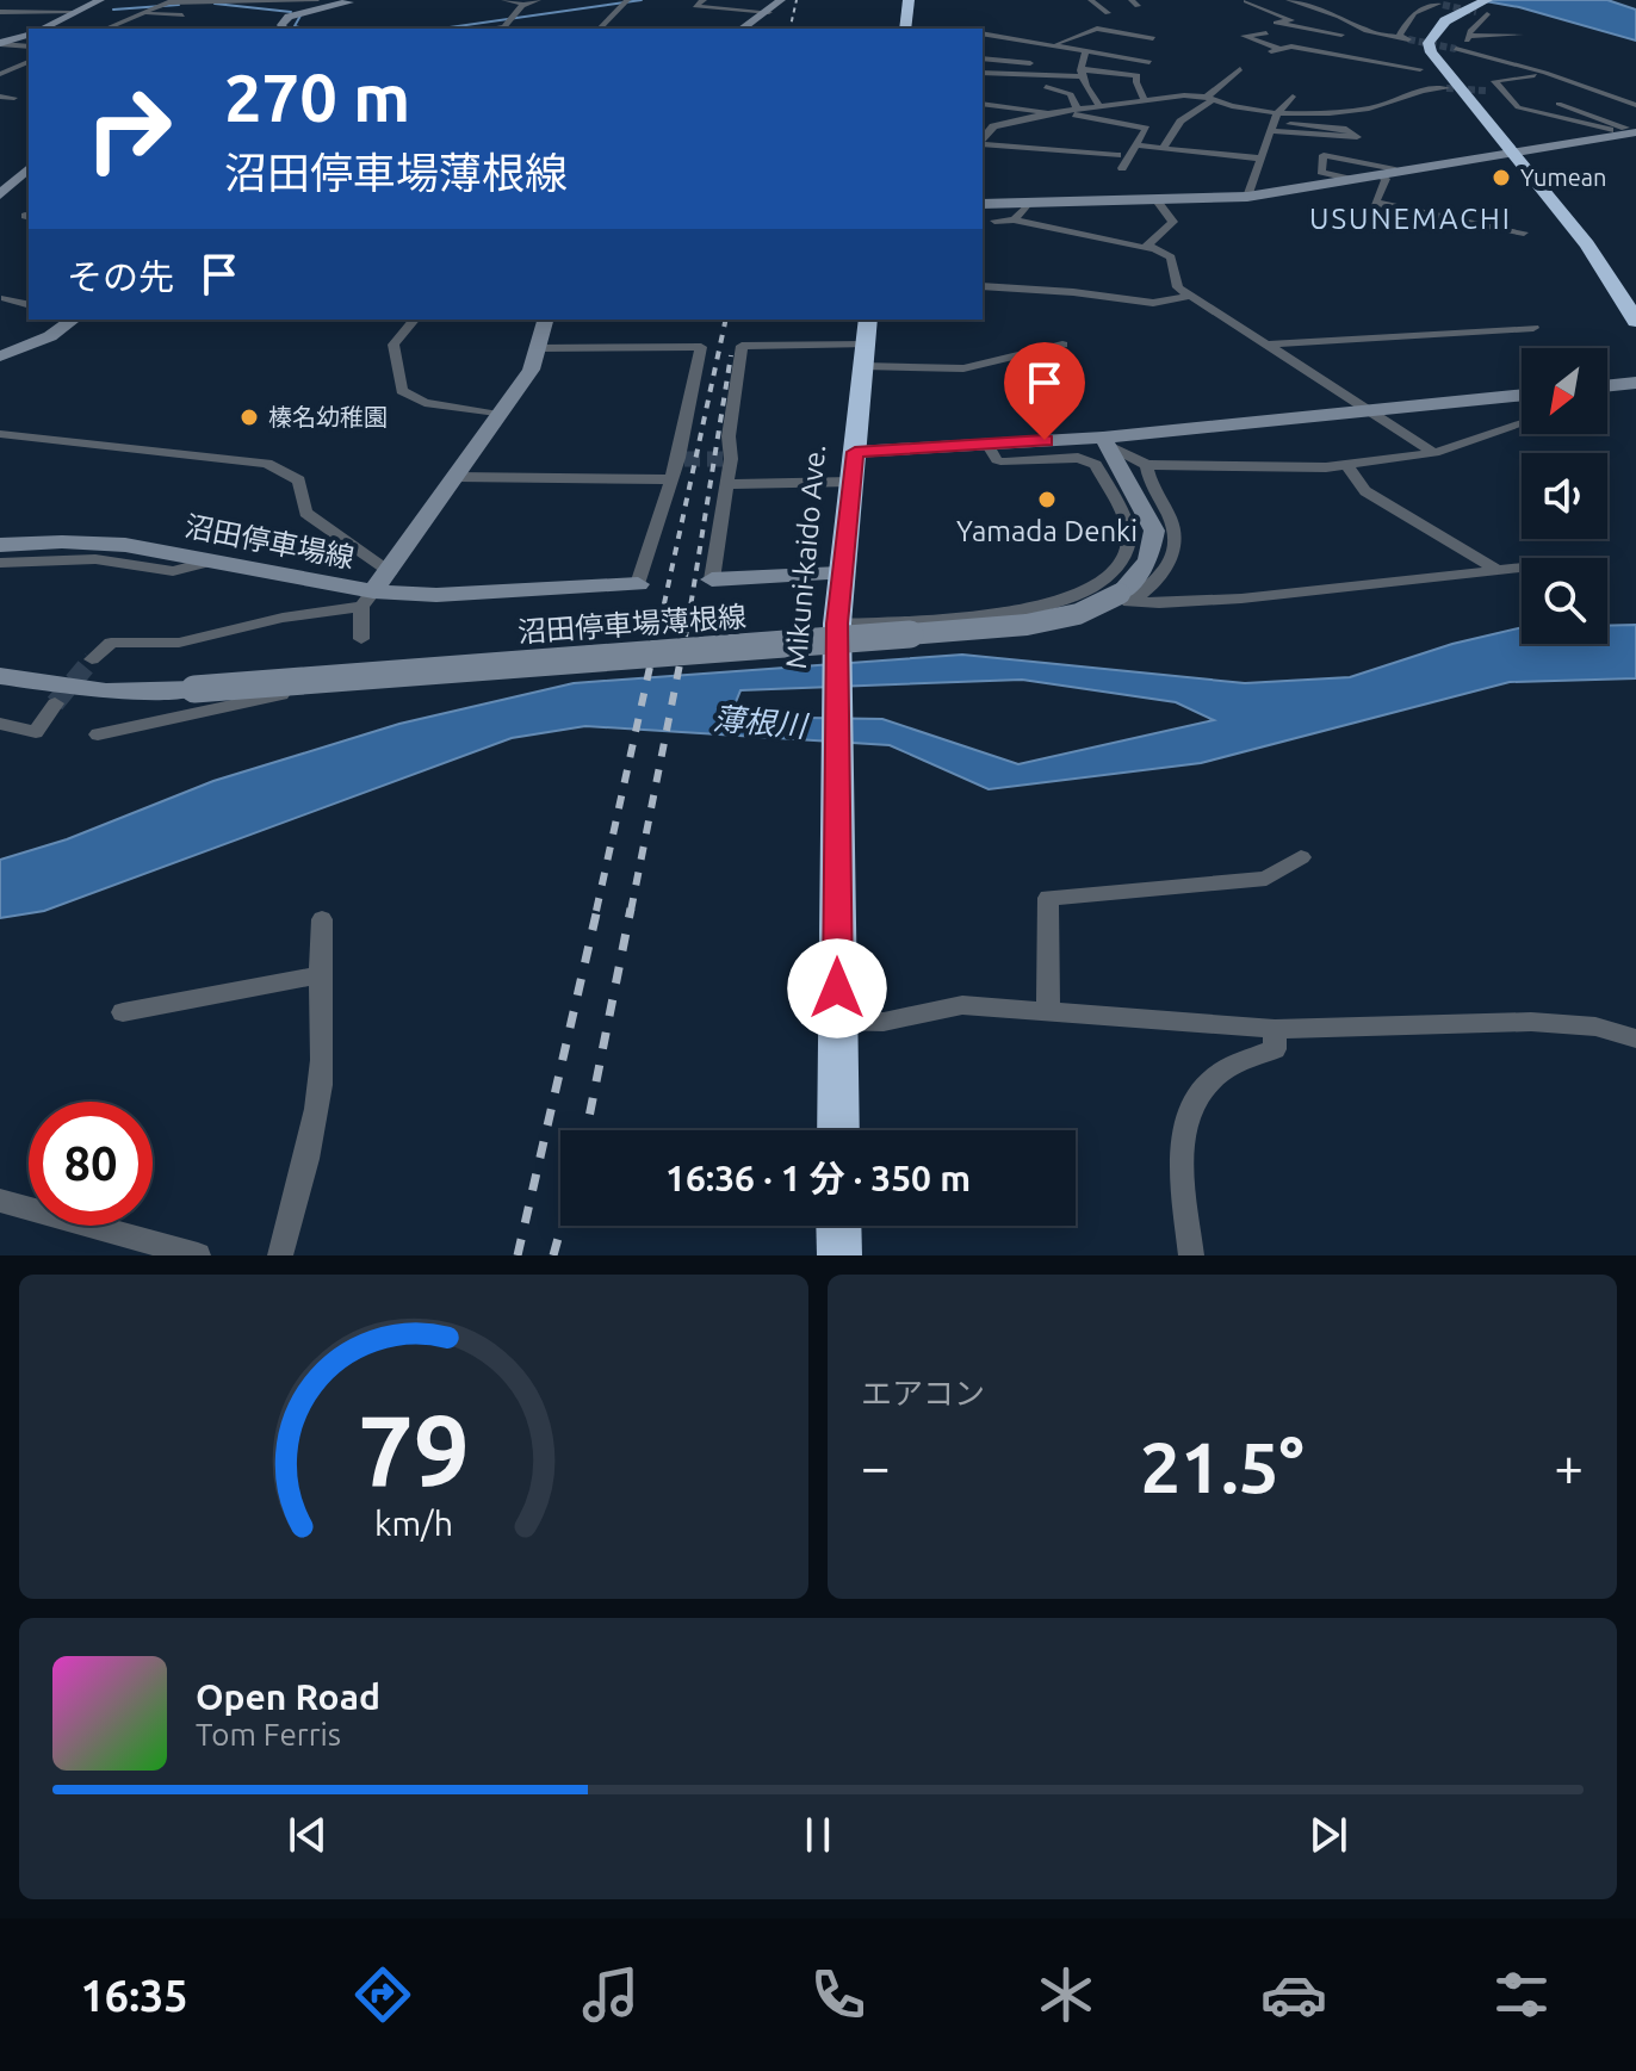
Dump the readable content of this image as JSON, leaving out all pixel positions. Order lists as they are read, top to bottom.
{
  "streets": {
    "highway": ["Mikuni-kaido Ave."],
    "main road": ["沼田停車場線", "沼田停車場薄根線"]
  },
  "districts": ["USUNEMACHI"],
  "water": ["薄根川"],
  "places": ["Yumean", "榛名幼稚園", "Yamada Denki"],
  "north": "bottom left",
  "page": {
    "turn": ["270 m", "沼田停車場薄根線"],
    "then": "その先",
    "limit": "80",
    "trip": "16:36 · 1 分 · 350 m",
    "tile": "エアコン",
    "heat": ["−", "21.5°", "+"],
    "song": ["Open Road", "Tom Ferris"],
    "tabs": "16:35",
    "gauge": ["79", "km/h"]
  }
}
